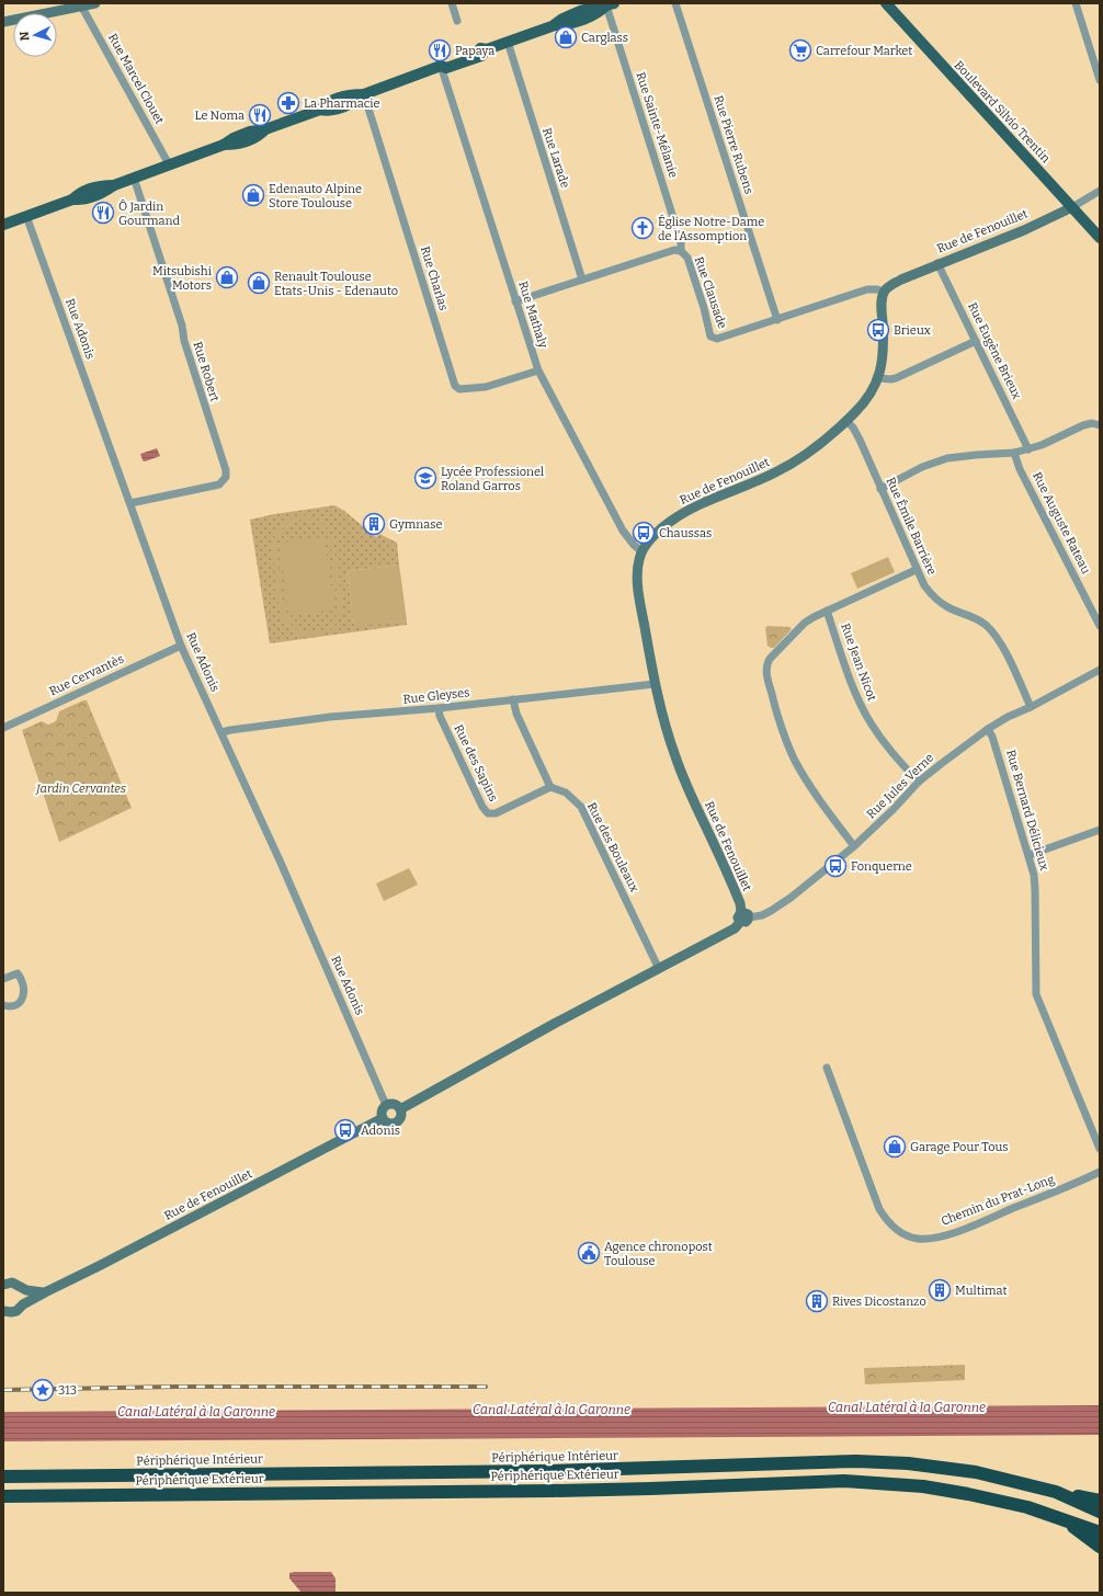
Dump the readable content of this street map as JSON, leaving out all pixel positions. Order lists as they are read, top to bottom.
{
  "streets": {
    "highway": ["Périphérique Intérieur", "Périphérique Extérieur"],
    "main road": ["Boulevard Silvio Trentin"],
    "street": [
      "Rue Marcel Clouet",
      "Rue Sainte-Mélanie",
      "Rue Pierre Rubens",
      "Rue Larade",
      "Rue de Fenouillet",
      "Rue Charlas",
      "Rue Clausade",
      "Rue Mathaly",
      "Rue Adonis",
      "Rue Eugène Brieux",
      "Rue Robert",
      "Rue Auguste Rateau",
      "Rue Émile Barrière",
      "Rue Jean Nicot",
      "Rue Cervantès",
      "Rue Gleyses",
      "Rue des Sapins",
      "Rue Jules Verne",
      "Rue Bernard Délicieux",
      "Rue des Bouleaux",
      "Chemin du Prat-Long"
    ]
  },
  "crossings": [
    ["Boulevard Silvio Trentin", "Rue de Fenouillet"],
    ["Rue Sainte-Mélanie", "Rue Clausade"],
    ["Rue Pierre Rubens", "Rue Clausade"],
    ["Rue Larade", "Rue Clausade"],
    ["Rue de Fenouillet", "Rue Clausade"],
    ["Rue de Fenouillet", "Rue Mathaly"],
    ["Rue de Fenouillet", "Rue Adonis"],
    ["Rue de Fenouillet", "Rue Eugène Brieux"],
    ["Rue de Fenouillet", "Rue Émile Barrière"],
    ["Rue de Fenouillet", "Rue Gleyses"],
    ["Rue de Fenouillet", "Rue Jules Verne"],
    ["Rue Charlas", "Rue Mathaly"],
    ["Rue Clausade", "Rue Mathaly"],
    ["Rue Adonis", "Rue Robert"],
    ["Rue Adonis", "Rue Cervantès"],
    ["Rue Adonis", "Rue Gleyses"],
    ["Rue Émile Barrière", "Rue Jules Verne"],
    ["Rue Jean Nicot", "Rue Jules Verne"],
    ["Rue Gleyses", "Rue des Sapins"],
    ["Rue des Sapins", "Rue des Bouleaux"],
    ["Rue Jules Verne", "Rue Bernard Délicieux"]
  ],
  "water": ["Canal Latéral à la Garonne"],
  "parks": ["Jardin Cervantes"],
  "places": {
    "shop": [
      "Carglass",
      "Edenauto Alpine Store Toulouse",
      "Mitsubishi Motors",
      "Renault Toulouse Etats-Unis - Edenauto",
      "Garage Pour Tous"
    ],
    "restaurant": ["Papaya", "Le Noma", "Ô Jardin Gourmand"],
    "supermarket": ["Carrefour Market"],
    "pharmacy": ["La Pharmacie"],
    "church": ["Église Notre-Dame de l'Assomption"],
    "bus stop": [
      "Brieux",
      "Chaussas",
      "Fonquerne",
      "Adonis"
    ],
    "school or university": ["Lycée Professionel Roland Garros"],
    "building": ["Gymnase", "Multimat", "Rives Dicostanzo"],
    "public building": ["Agence chronopost Toulouse"],
    "place": ["313"]
  },
  "north": "left"
}
